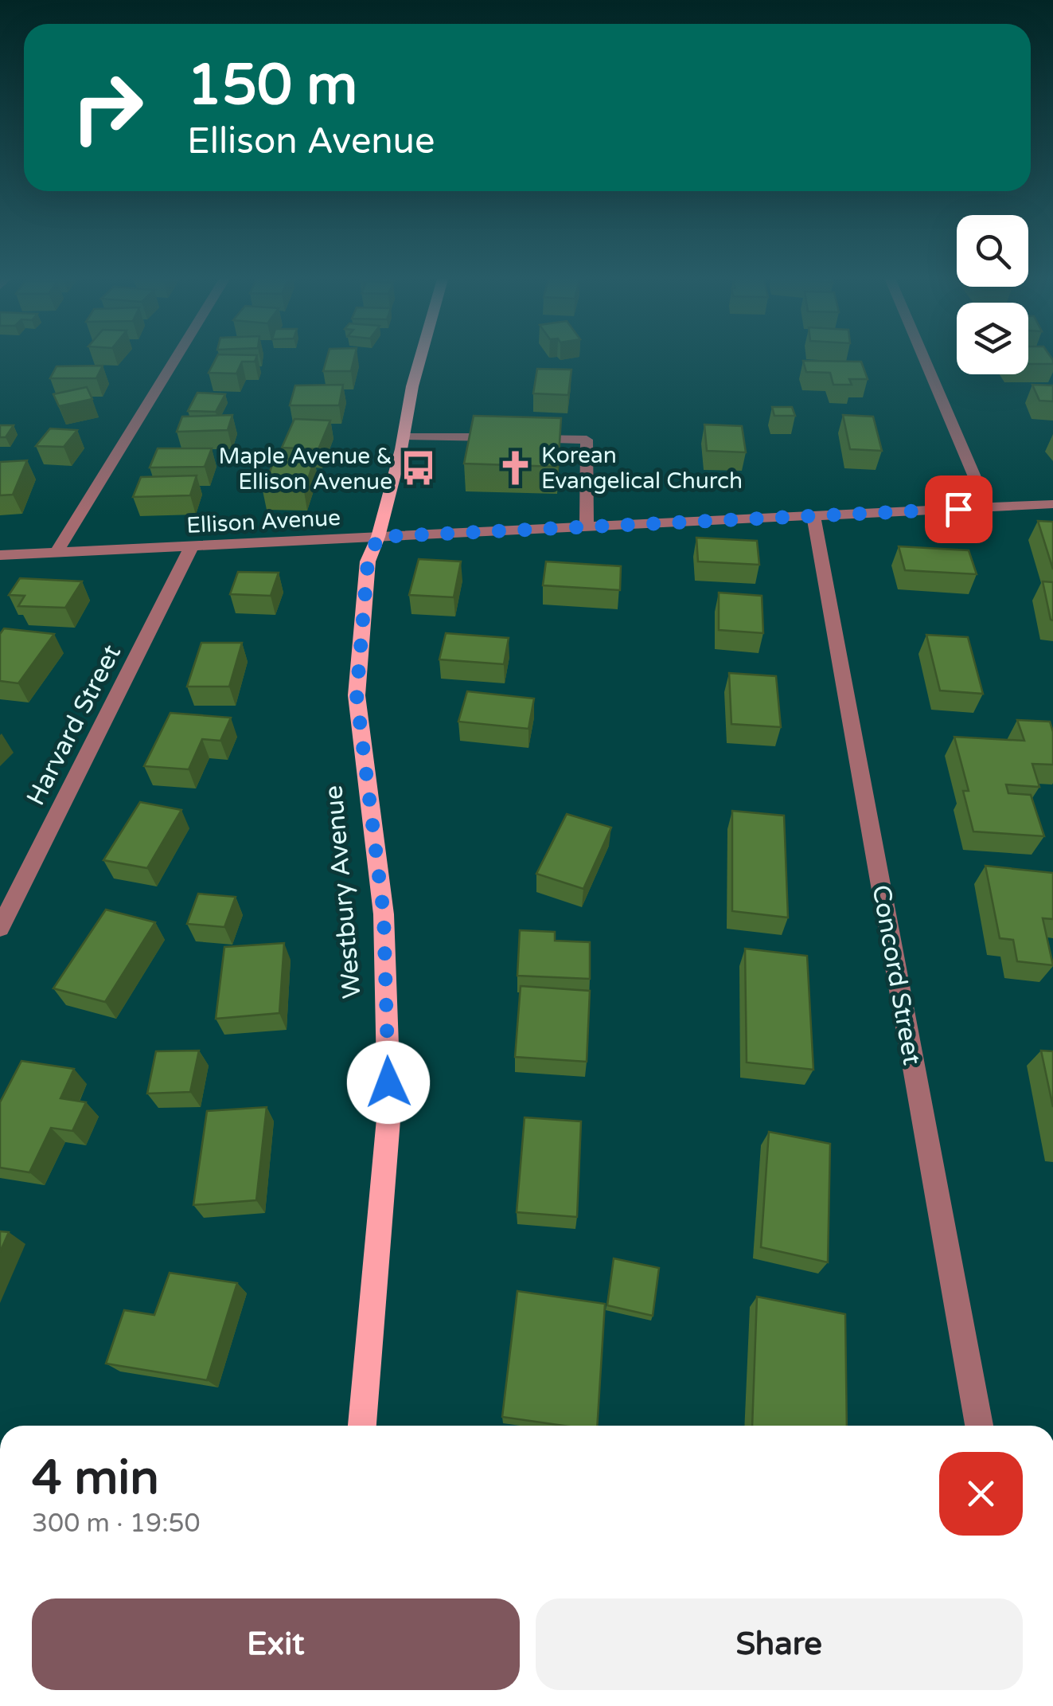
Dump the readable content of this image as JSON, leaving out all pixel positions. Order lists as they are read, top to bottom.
{
  "streets": {
    "main road": ["Westbury Avenue"],
    "street": ["Ellison Avenue", "Harvard Street", "Concord Street"]
  },
  "crossings": [
    ["Ellison Avenue", "Harvard Street"],
    ["Ellison Avenue", "Westbury Avenue"],
    ["Ellison Avenue", "Concord Street"]
  ],
  "places": {
    "church": ["Korean Evangelical Church"],
    "bus stop": ["Maple Avenue & Ellison Avenue"]
  },
  "page": {
    "turn": ["150 m", "Ellison Avenue"],
    "heading": ["4 min", "300 m · 19:50"],
    "buttons": ["Exit", "Share"]
  }
}
